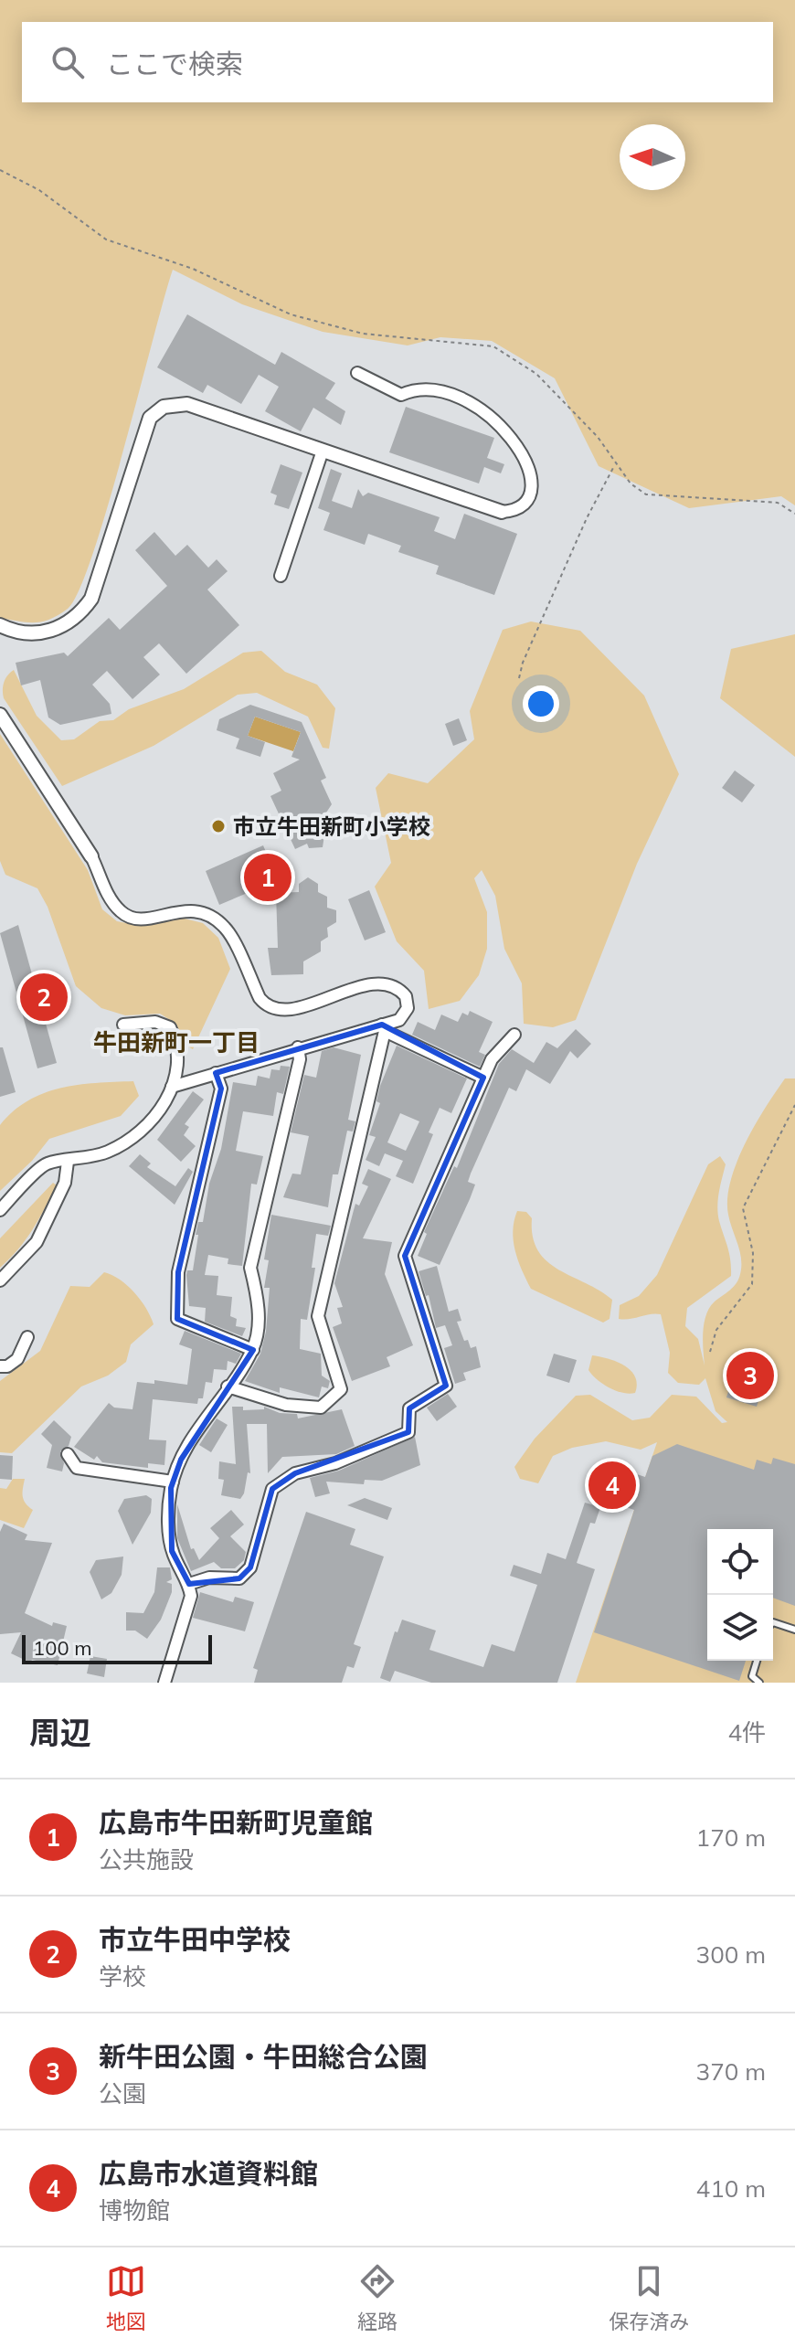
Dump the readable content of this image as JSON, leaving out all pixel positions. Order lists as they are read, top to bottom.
{
  "districts": ["牛田新町一丁目"],
  "places": ["市立牛田新町小学校"],
  "scale_bar": "100 m",
  "north": "left",
  "page": {
    "search": "ここで検索",
    "pins": [
      "1",
      "2",
      "3",
      "4"
    ],
    "scale": "100 m",
    "heading": ["周辺", "4件"],
    "list": [
      {
        "mark": "1",
        "name": "広島市牛田新町児童館",
        "note": "公共施設",
        "value": "170 m"
      },
      {
        "mark": "2",
        "name": "市立牛田中学校",
        "note": "学校",
        "value": "300 m"
      },
      {
        "mark": "3",
        "name": "新牛田公園・牛田総合公園",
        "note": "公園",
        "value": "370 m"
      },
      {
        "mark": "4",
        "name": "広島市水道資料館",
        "note": "博物館",
        "value": "410 m"
      }
    ],
    "nav": ["地図", "経路", "保存済み"]
  }
}
